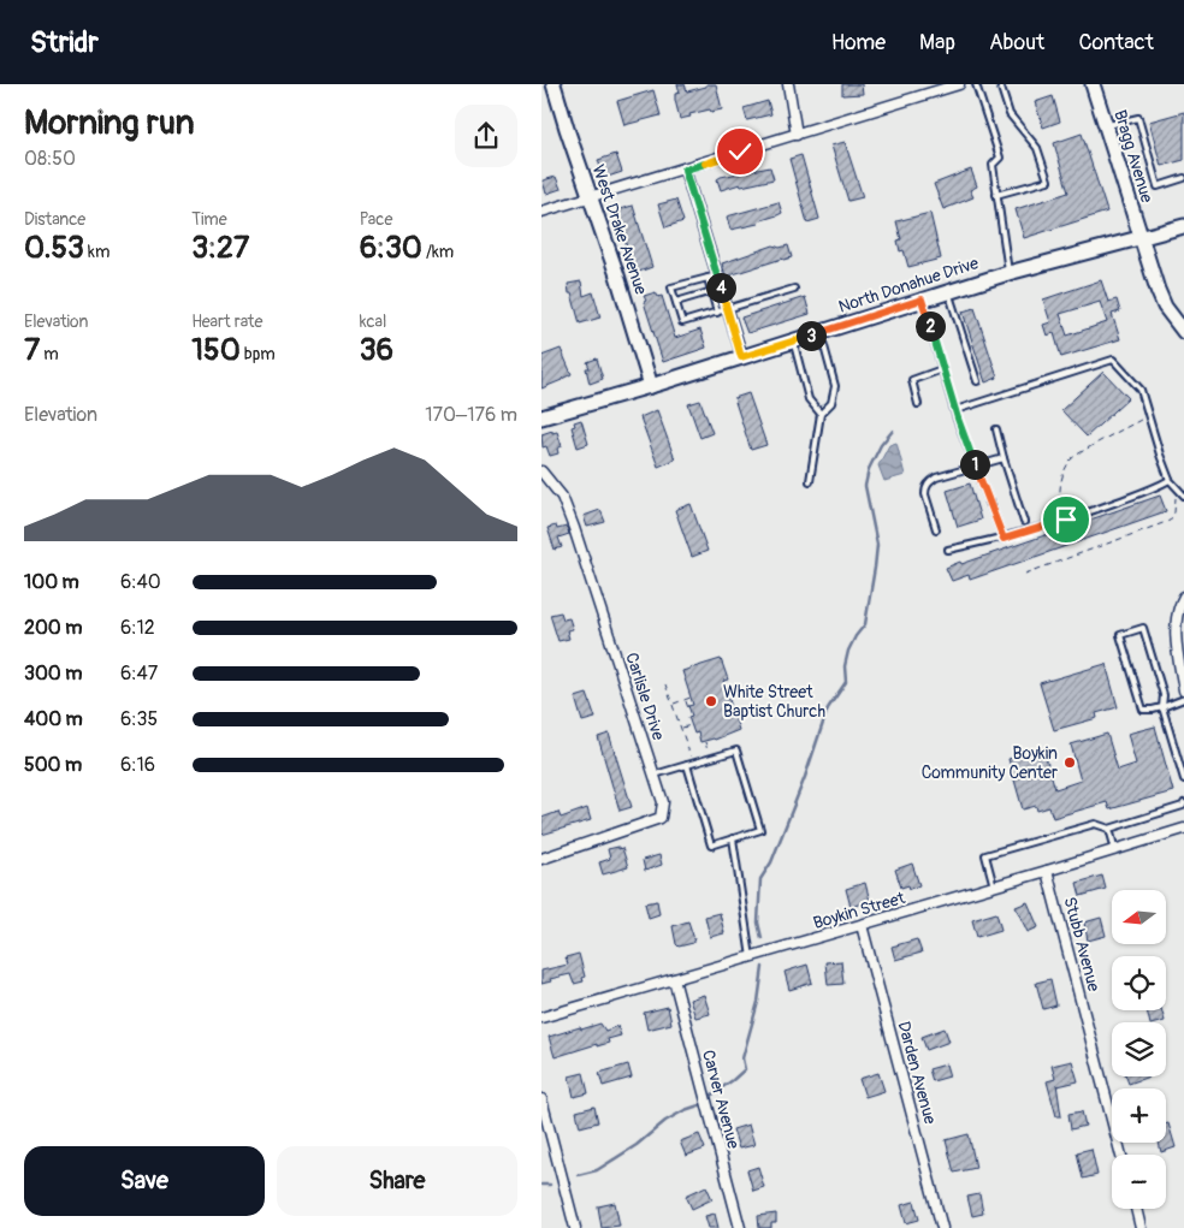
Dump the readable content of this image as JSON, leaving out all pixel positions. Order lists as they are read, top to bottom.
{
  "streets": {
    "street": [
      "Bragg Avenue",
      "West Drake Avenue",
      "North Donahue Drive",
      "Carlisle Drive",
      "Boykin Street",
      "Stubb Avenue",
      "Darden Avenue",
      "Carver Avenue"
    ]
  },
  "crossings": [
    ["Bragg Avenue", "North Donahue Drive"],
    ["West Drake Avenue", "North Donahue Drive"],
    ["Boykin Street", "Stubb Avenue"],
    ["Boykin Street", "Darden Avenue"],
    ["Boykin Street", "Carver Avenue"]
  ],
  "places": ["White Street Baptist Church", "Boykin Community Center"],
  "north": "left",
  "page": {
    "header": "Stridr",
    "nav": [
      "Home",
      "Map",
      "About",
      "Contact"
    ],
    "heading": ["Morning run", "08:50"],
    "stats": [
      ["Distance", "0.53 km"],
      ["Time", "3:27"],
      ["Pace", "6:30 /km"],
      ["Elevation", "7 m"],
      ["Heart rate", "150 bpm"],
      ["kcal", "36"]
    ],
    "pins": [
      "4",
      "2",
      "3",
      "1"
    ],
    "chart": ["Elevation", "170–176 m"],
    "list": [
      {
        "name": "100 m",
        "note": "6:40"
      },
      {
        "name": "200 m",
        "note": "6:12"
      },
      {
        "name": "300 m",
        "note": "6:47"
      },
      {
        "name": "400 m",
        "note": "6:35"
      },
      {
        "name": "500 m",
        "note": "6:16"
      }
    ],
    "map_buttons": ["+", "−"],
    "buttons": ["Save", "Share"]
  }
}
